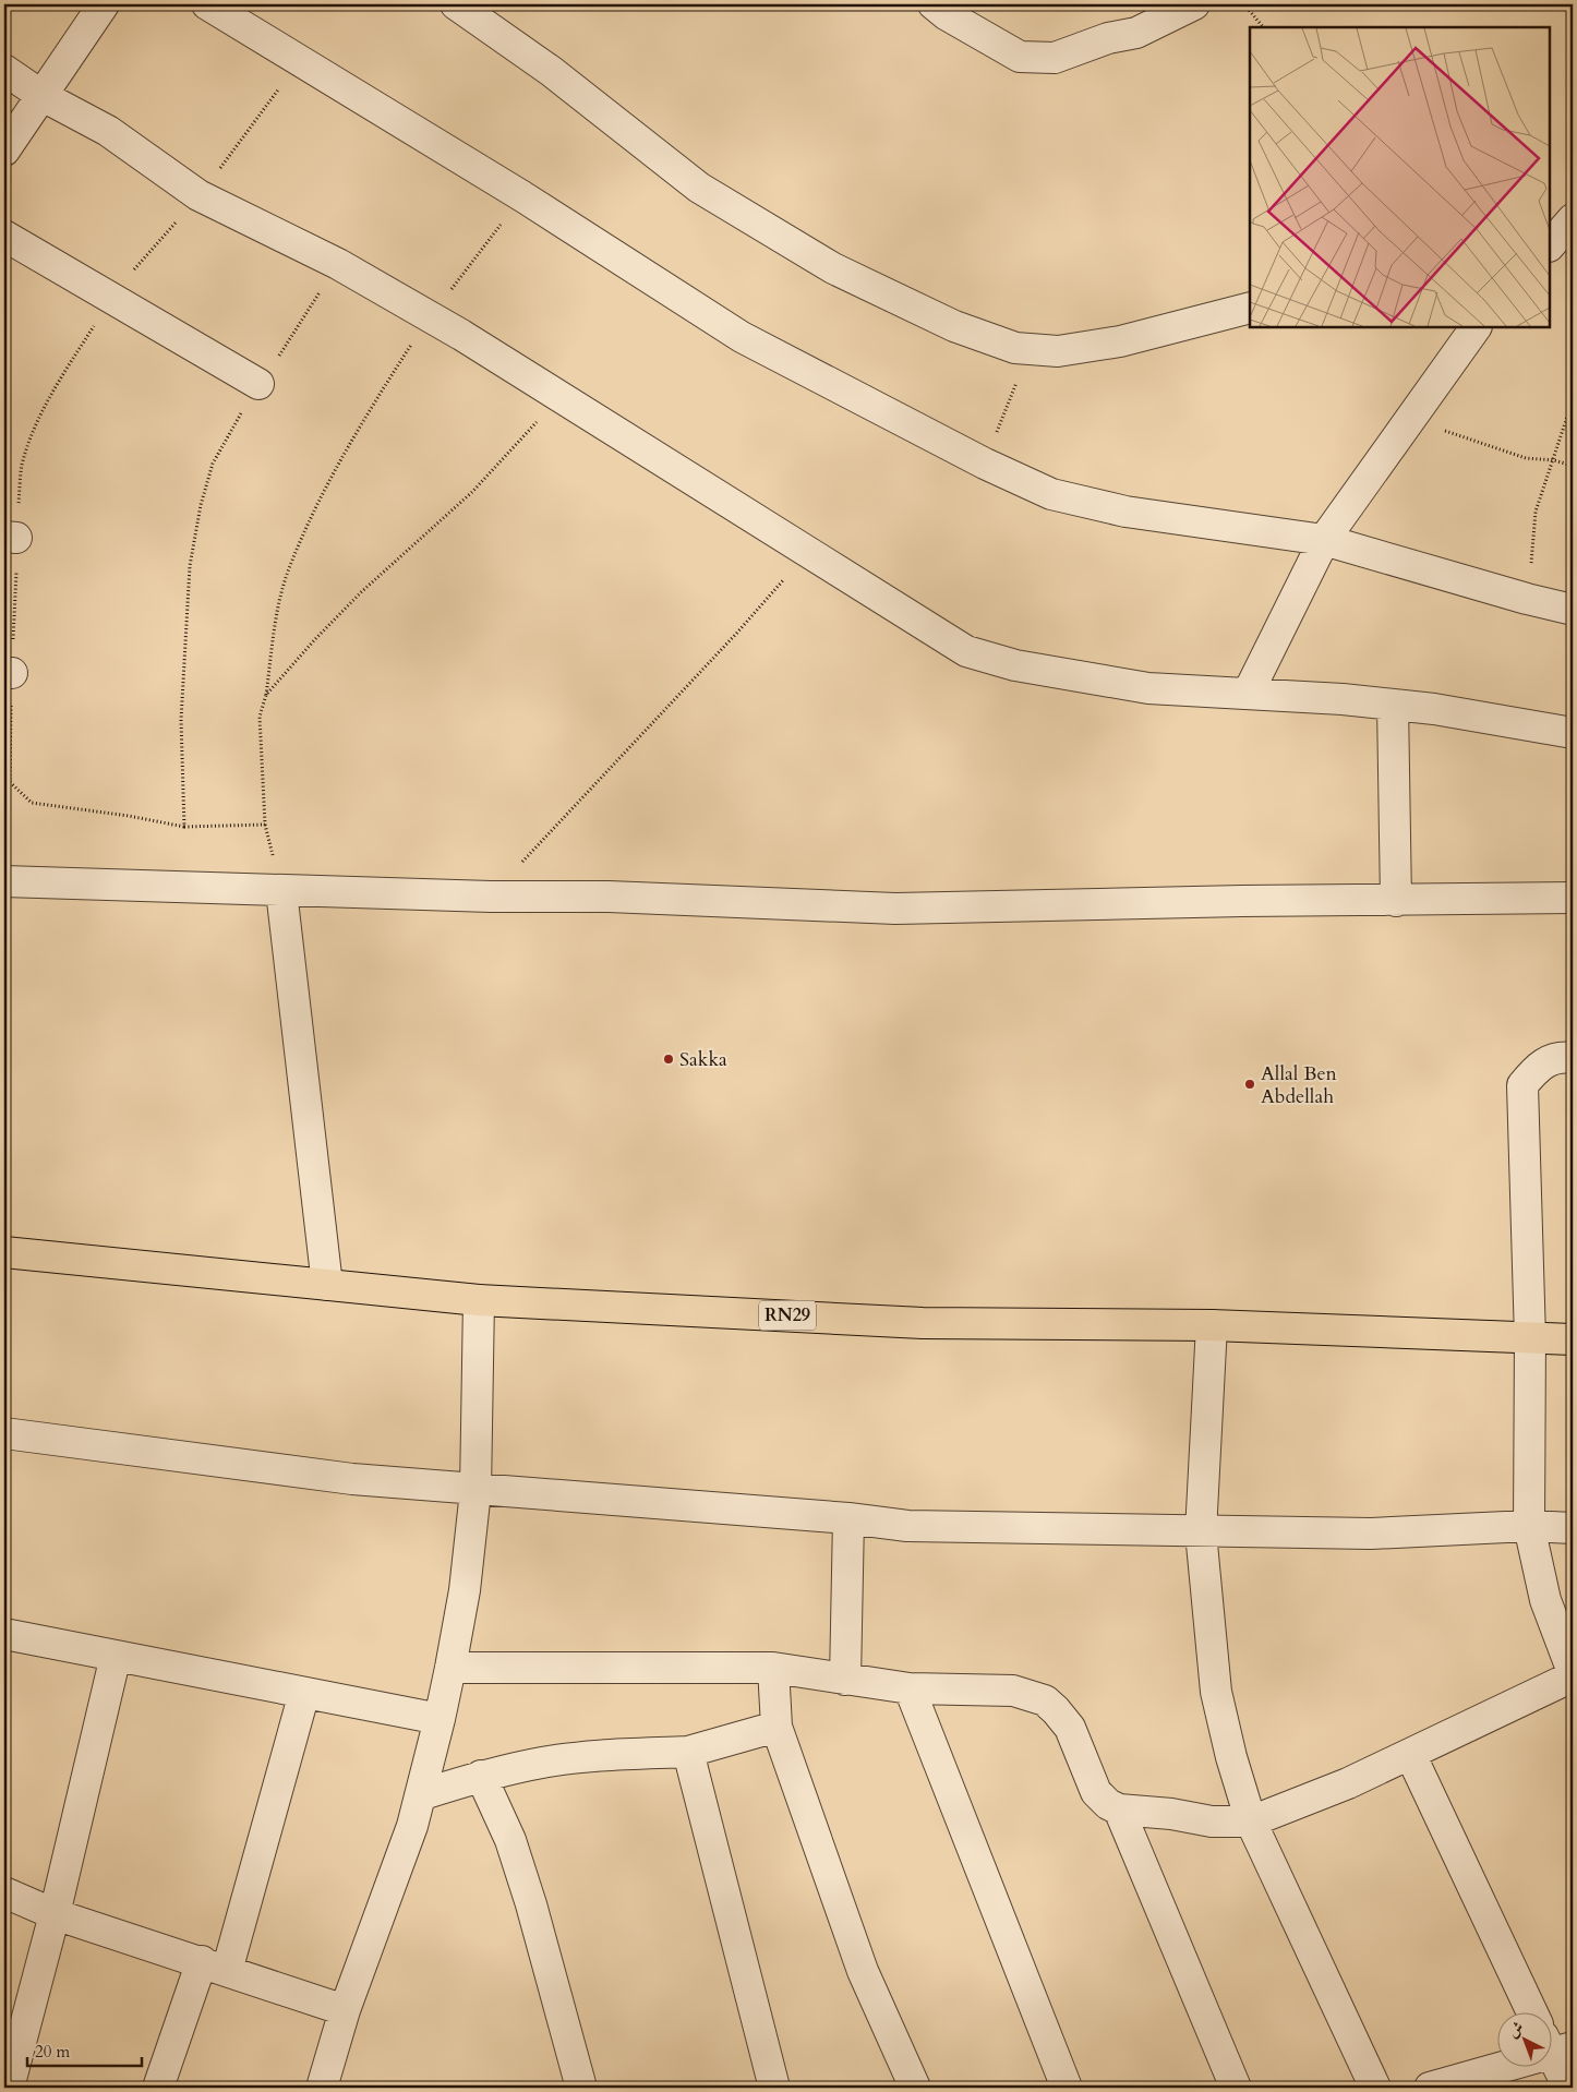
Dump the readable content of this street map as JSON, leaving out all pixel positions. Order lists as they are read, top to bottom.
{
  "streets": {
    "main road": ["RN29"]
  },
  "places": ["Sakka", "Allal Ben Abdellah"],
  "scale_bar": "20 m",
  "north": "top left"
}
